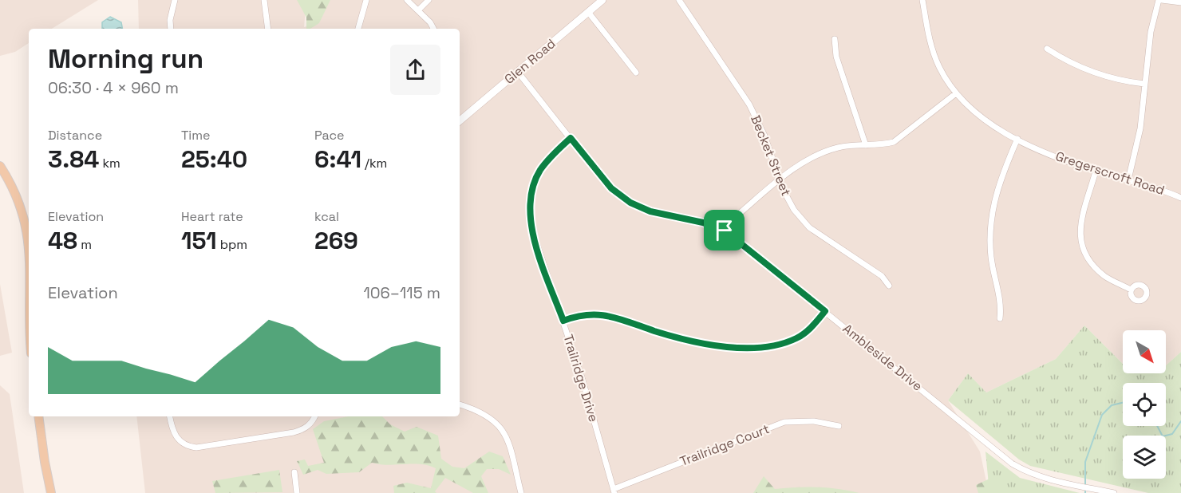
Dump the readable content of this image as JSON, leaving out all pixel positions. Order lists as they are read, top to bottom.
{
  "streets": {
    "main road": ["Glen Road"],
    "street": [
      "Becket Street",
      "Gregerscroft Road",
      "Ambleside Drive",
      "Trailridge Drive",
      "Trailridge Court"
    ]
  },
  "crossings": [
    ["Glen Road", "Ambleside Drive"],
    ["Ambleside Drive", "Trailridge Drive"],
    ["Trailridge Drive", "Trailridge Court"]
  ],
  "north": "bottom right",
  "page": {
    "heading": ["Morning run", "06:30 · 4 × 960 m"],
    "stats": [
      ["Distance", "3.84 km"],
      ["Time", "25:40"],
      ["Pace", "6:41 /km"],
      ["Elevation", "48 m"],
      ["Heart rate", "151 bpm"],
      ["kcal", "269"]
    ],
    "chart": ["Elevation", "106–115 m"]
  }
}
